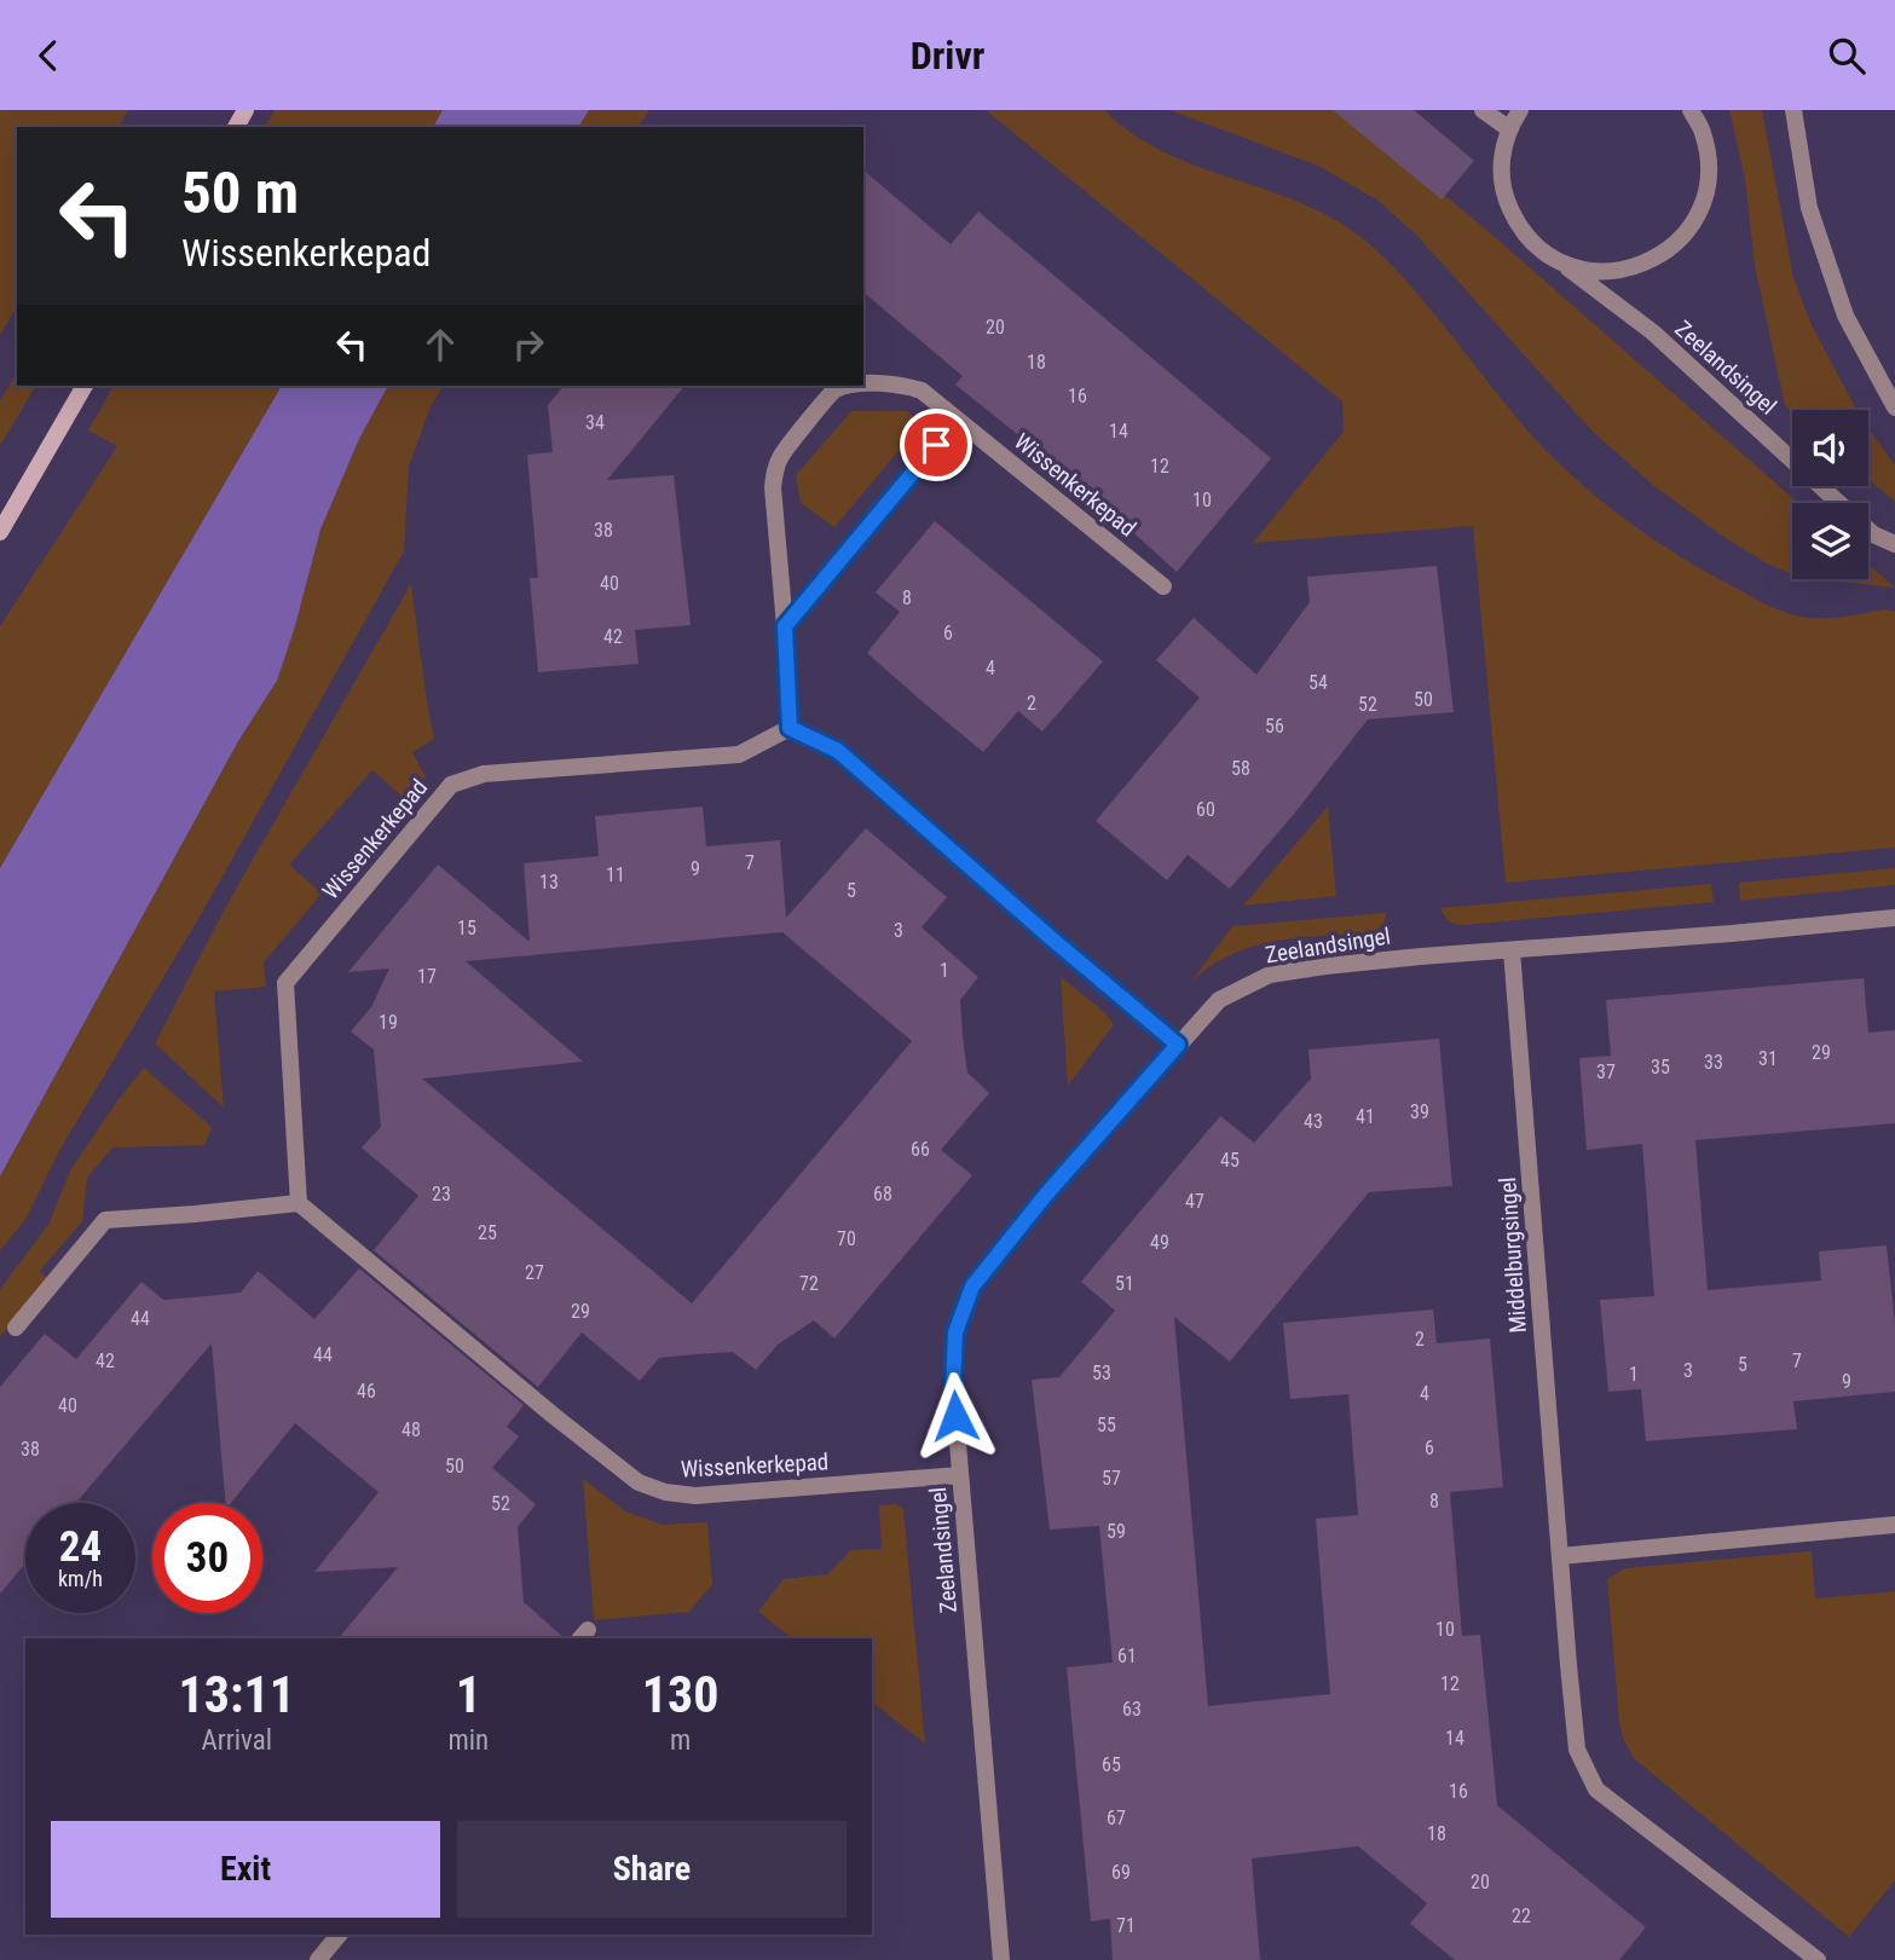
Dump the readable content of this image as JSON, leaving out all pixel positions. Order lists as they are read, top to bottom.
{
  "streets": {
    "street": ["Zeelandsingel", "Wissenkerkepad", "Middelburgsingel"]
  },
  "crossings": [
    ["Zeelandsingel", "Wissenkerkepad"],
    ["Zeelandsingel", "Middelburgsingel"]
  ],
  "house_numbers": [
    "20",
    "18",
    "16",
    "34",
    "14",
    "12",
    "10",
    "38",
    "40",
    "8",
    "6",
    "42",
    "4",
    "54",
    "50",
    "2",
    "52",
    "56",
    "58",
    "60",
    "7",
    "9",
    "11",
    "13",
    "5",
    "15",
    "3",
    "1",
    "17",
    "19",
    "29",
    "31",
    "33",
    "35",
    "37",
    "39",
    "41",
    "43",
    "66",
    "45",
    "23",
    "68",
    "47",
    "25",
    "70",
    "49",
    "27",
    "72",
    "51",
    "29",
    "44",
    "2",
    "44",
    "42",
    "7",
    "5",
    "3",
    "53",
    "1",
    "9",
    "46",
    "4",
    "40",
    "55",
    "48",
    "6",
    "38",
    "50",
    "57",
    "8",
    "52",
    "59",
    "10",
    "61",
    "12",
    "63",
    "14",
    "65",
    "16",
    "67",
    "18",
    "69",
    "20",
    "22",
    "71"
  ],
  "page": {
    "header": "Drivr",
    "turn": ["50 m", "Wissenkerkepad"],
    "speed": "24 km/h",
    "limit": "30",
    "eta": [
      "13:11",
      "Arrival",
      "1",
      "min",
      "130",
      "m"
    ],
    "buttons": ["Exit", "Share"]
  }
}
